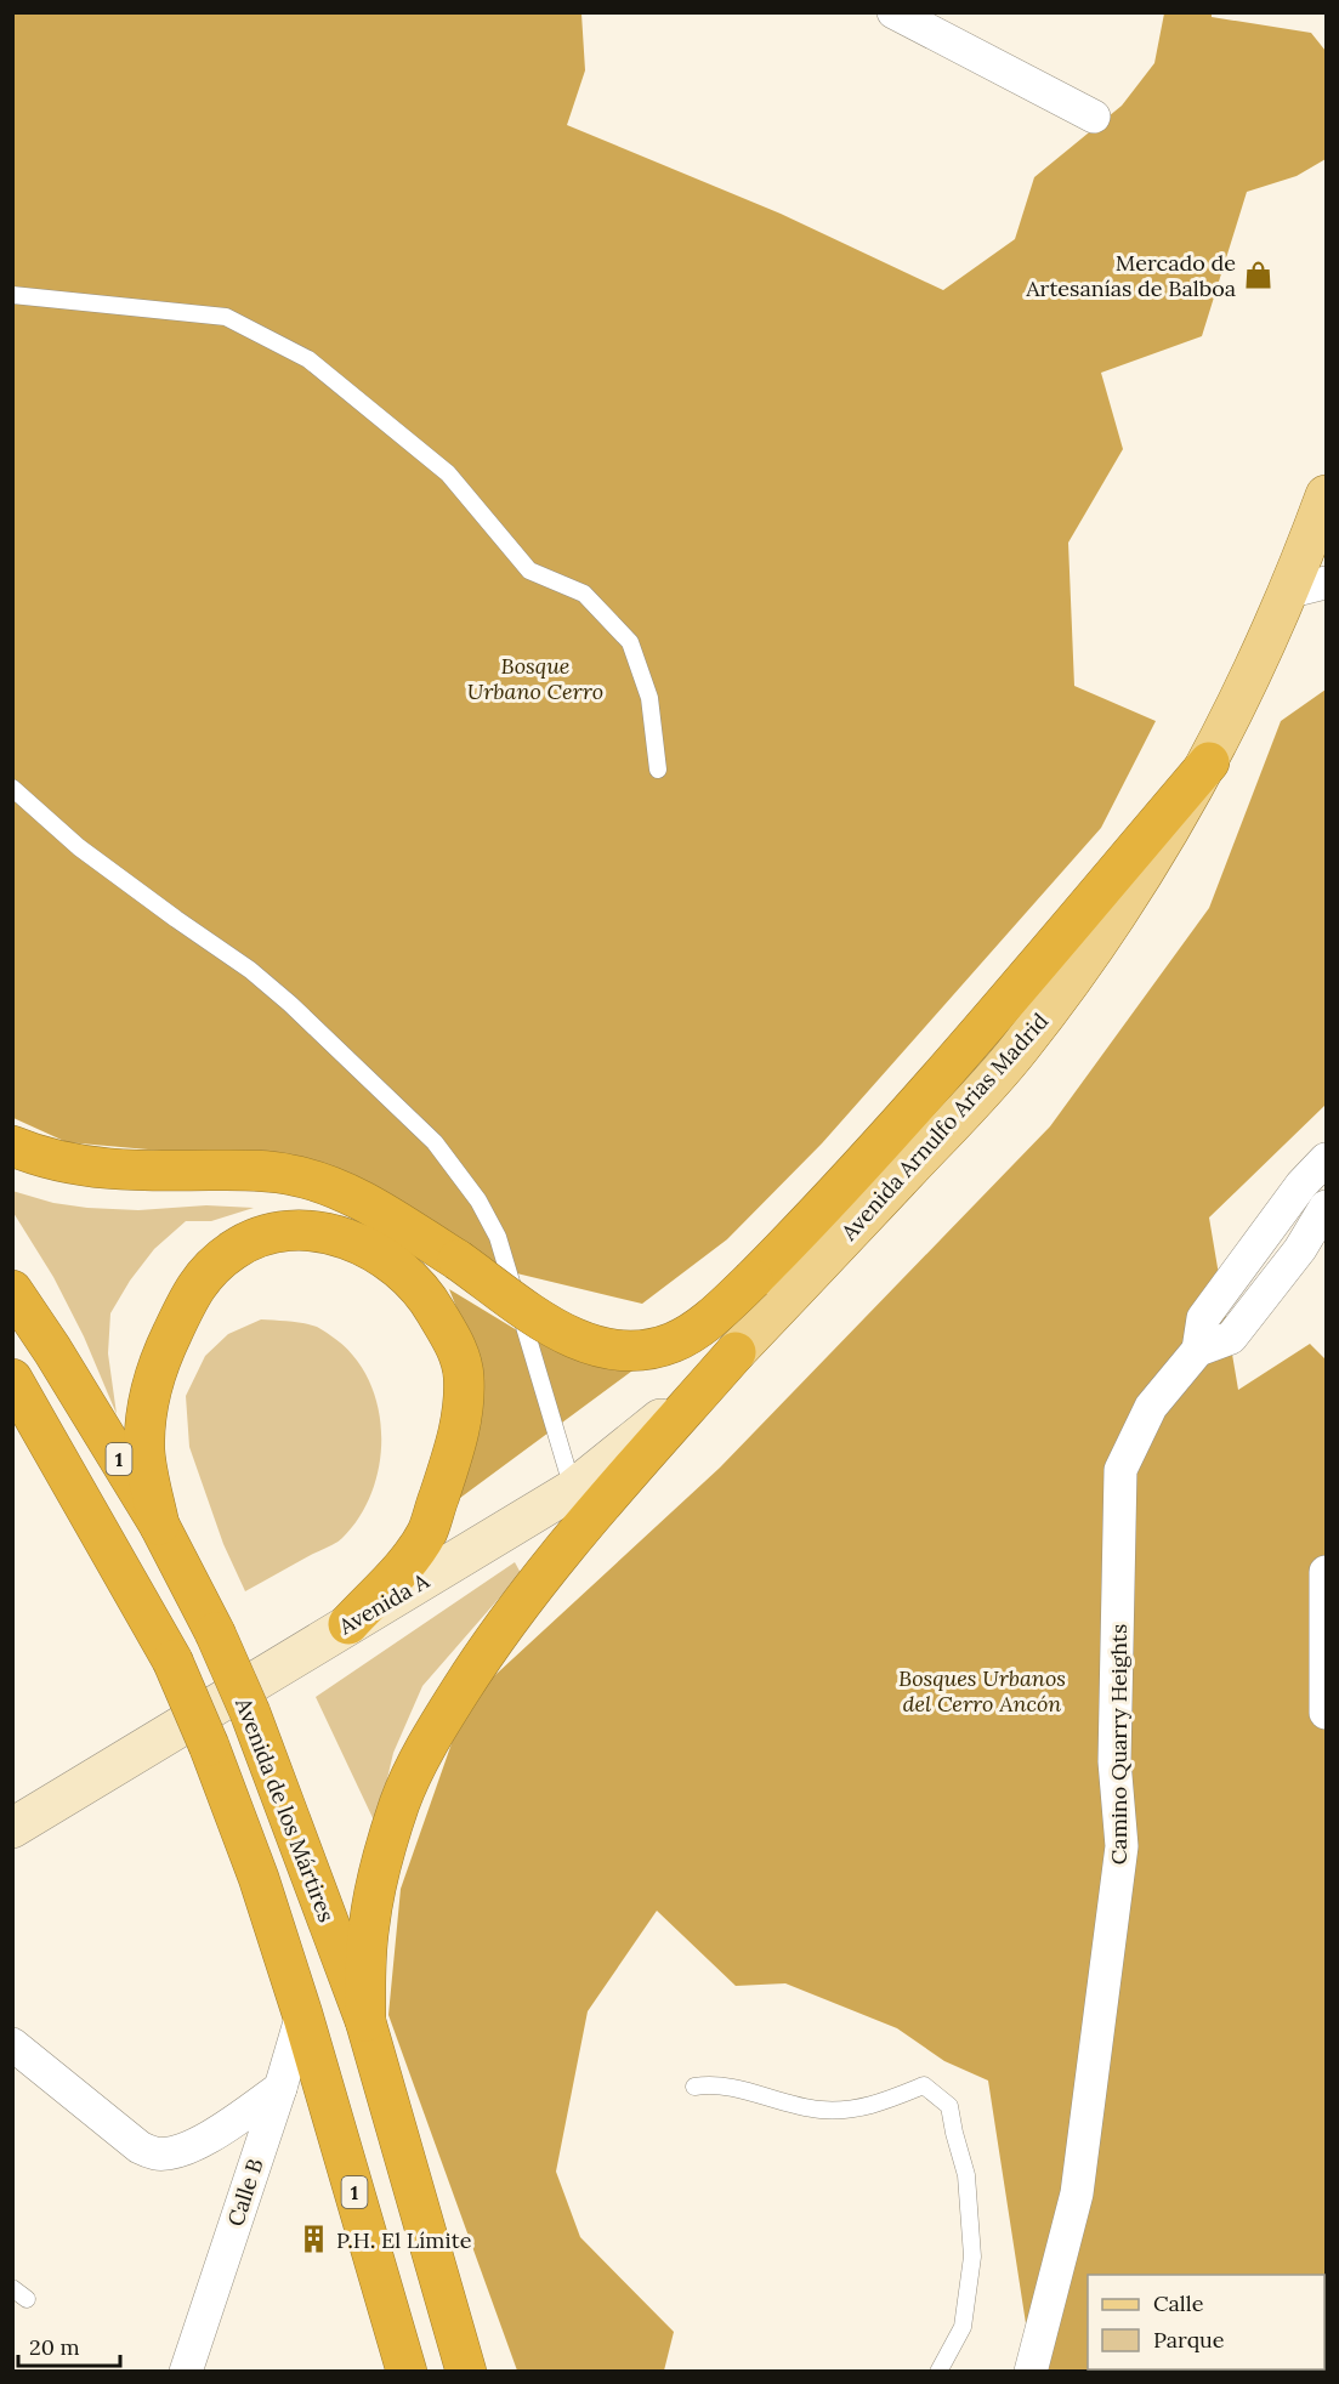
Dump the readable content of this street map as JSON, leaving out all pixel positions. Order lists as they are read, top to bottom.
{
  "streets": {
    "highway": ["1", "Avenida de los Mártires"],
    "main road": ["Avenida Arnulfo Arias Madrid"],
    "street": ["Avenida A", "Camino Quarry Heights", "Calle B"]
  },
  "crossings": [
    ["Avenida Arnulfo Arias Madrid", "Avenida A"],
    ["1", "Calle B"]
  ],
  "parks": ["Bosque Urbano Cerro", "Bosques Urbanos del Cerro Ancón"],
  "places": {
    "shop": ["Mercado de Artesanías de Balboa"],
    "building": ["P.H. El Límite"]
  },
  "legend": ["Calle", "Parque"],
  "scale_bar": "20 m"
}
